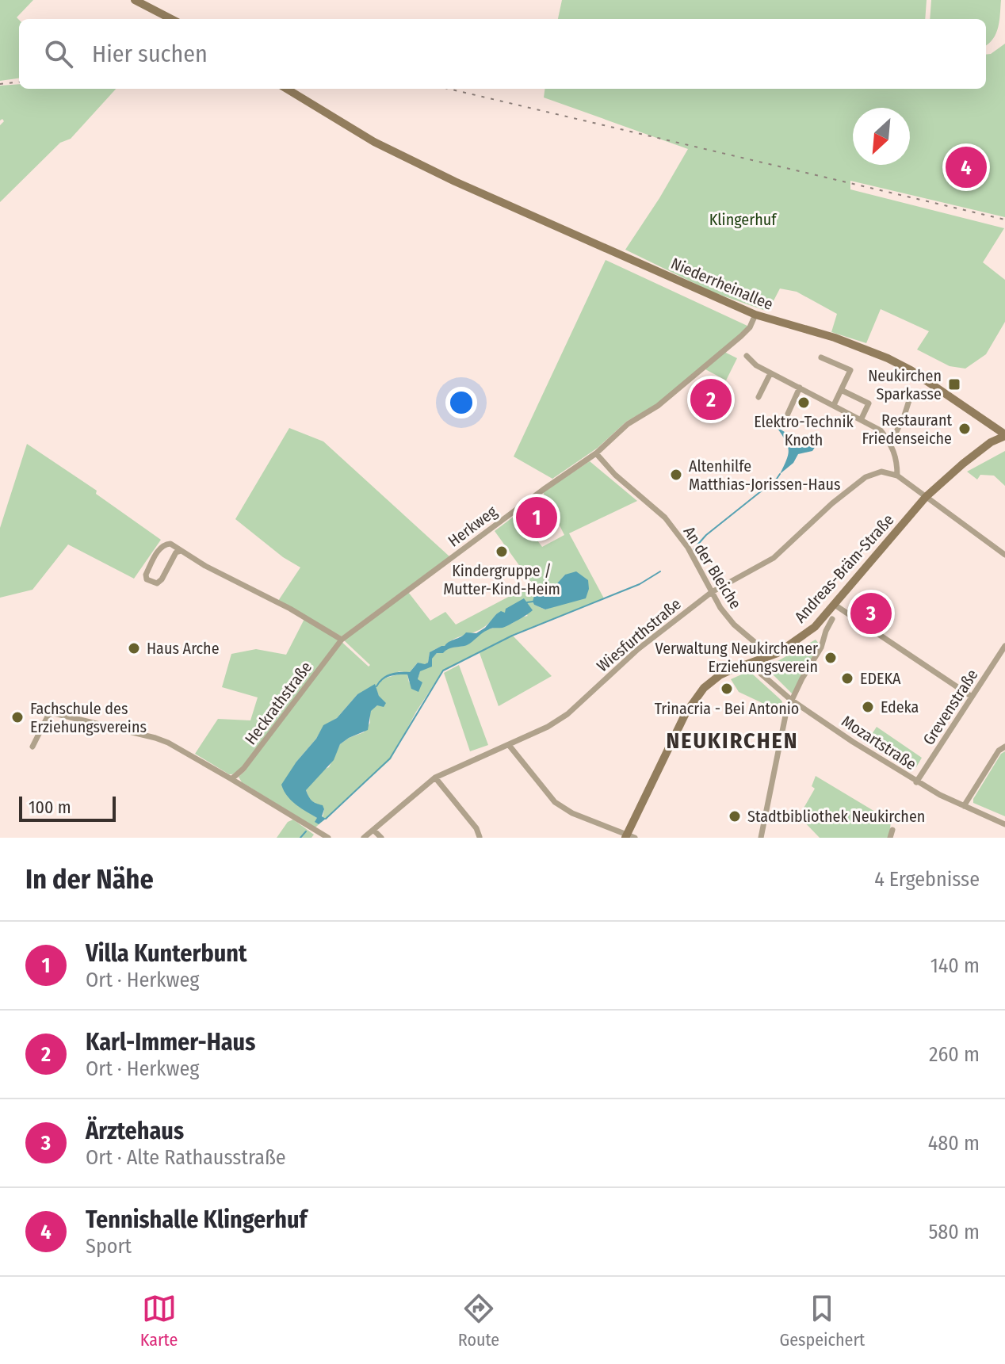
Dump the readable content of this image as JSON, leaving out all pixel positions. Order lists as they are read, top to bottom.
{
  "streets": {
    "main road": ["Niederrheinallee", "Andreas-Bräm-Straße"],
    "street": [
      "Herkweg",
      "An der Bleiche",
      "Wiesfurthstraße",
      "Heckrathstraße",
      "Grevenstraße",
      "Mozartstraße"
    ]
  },
  "crossings": [
    ["Niederrheinallee", "Herkweg"],
    ["Niederrheinallee", "Andreas-Bräm-Straße"],
    ["Herkweg", "An der Bleiche"],
    ["Herkweg", "Heckrathstraße"],
    ["An der Bleiche", "Wiesfurthstraße"],
    ["Andreas-Bräm-Straße", "Mozartstraße"],
    ["Grevenstraße", "Mozartstraße"]
  ],
  "districts": ["NEUKIRCHEN"],
  "parks": ["Klingerhuf"],
  "places": {
    "transit": ["Neukirchen Sparkasse"],
    "other": [
      "Elektro-Technik Knoth",
      "Restaurant Friedenseiche",
      "Altenhilfe Matthias-Jorissen-Haus",
      "Kindergruppe / Mutter-Kind-Heim",
      "Haus Arche",
      "Verwaltung Neukirchener Erziehungsverein",
      "EDEKA",
      "Trinacria - Bei Antonio",
      "Edeka",
      "Fachschule des Erziehungsvereins",
      "Stadtbibliothek Neukirchen"
    ]
  },
  "scale_bar": "100 m",
  "north": "bottom left",
  "page": {
    "search": "Hier suchen",
    "pins": [
      "4",
      "2",
      "1",
      "3"
    ],
    "scale": "100 m",
    "heading": ["In der Nähe", "4 Ergebnisse"],
    "list": [
      {
        "mark": "1",
        "name": "Villa Kunterbunt",
        "note": "Ort · Herkweg",
        "value": "140 m"
      },
      {
        "mark": "2",
        "name": "Karl-Immer-Haus",
        "note": "Ort · Herkweg",
        "value": "260 m"
      },
      {
        "mark": "3",
        "name": "Ärztehaus",
        "note": "Ort · Alte Rathausstraße",
        "value": "480 m"
      },
      {
        "mark": "4",
        "name": "Tennishalle Klingerhuf",
        "note": "Sport",
        "value": "580 m"
      }
    ],
    "nav": ["Karte", "Route", "Gespeichert"]
  }
}
